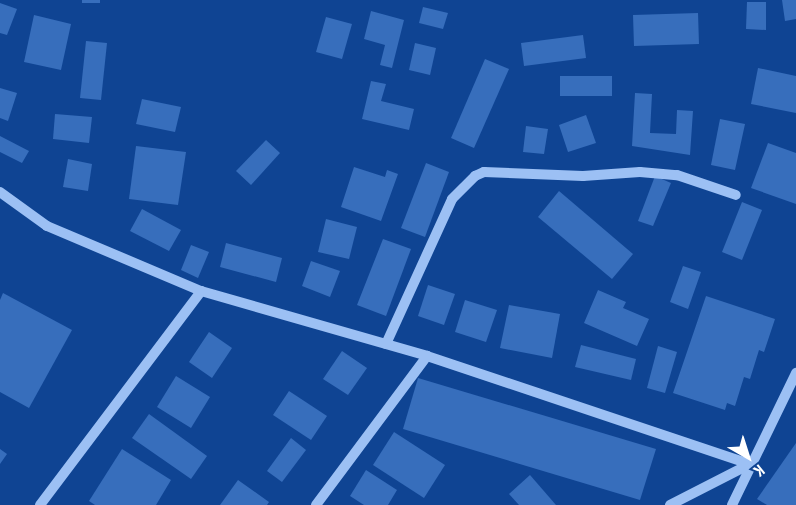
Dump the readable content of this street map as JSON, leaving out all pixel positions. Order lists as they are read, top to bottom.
{
  "north": "bottom right"
}
